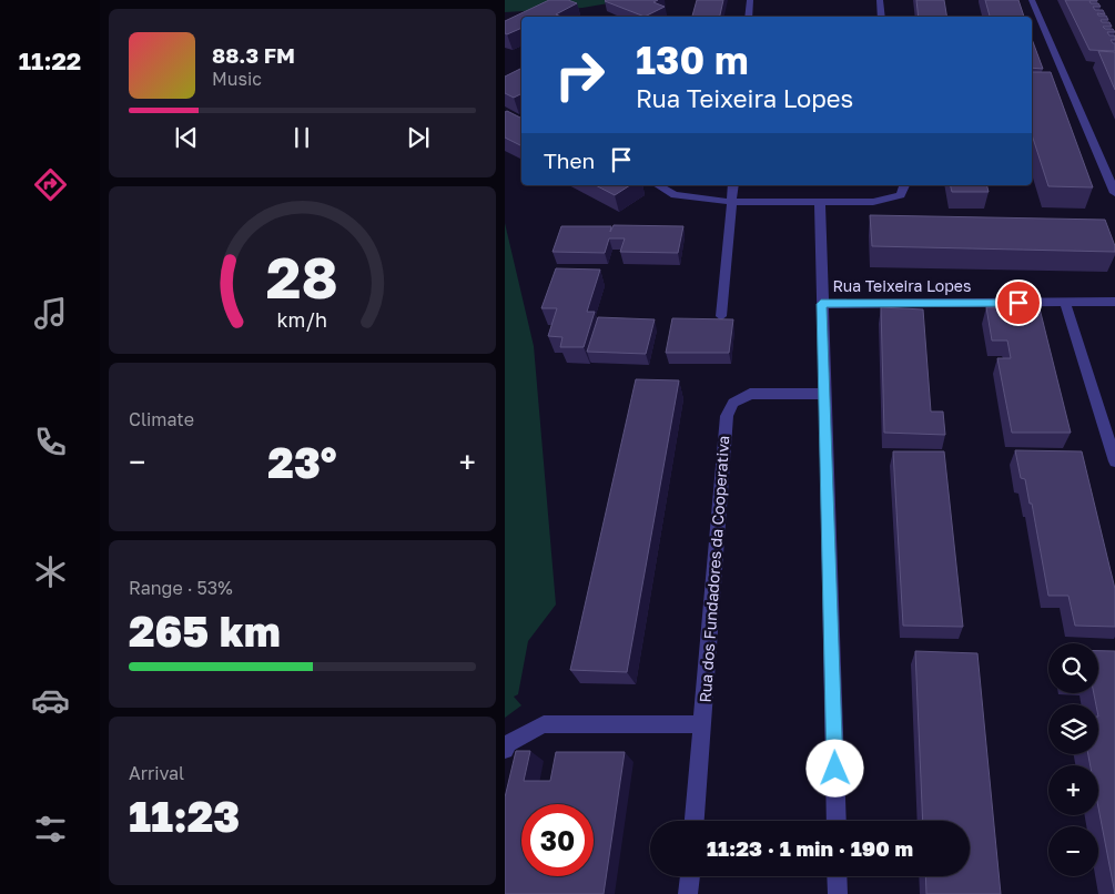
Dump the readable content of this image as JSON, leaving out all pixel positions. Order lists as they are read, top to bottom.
{
  "streets": {
    "street": ["Rua Teixeira Lopes", "Rua dos Fundadores da Cooperativa"]
  },
  "page": {
    "tabs": "11:22",
    "turn": ["130 m", "Rua Teixeira Lopes"],
    "song": ["88.3 FM", "Music"],
    "then": "Then",
    "tile": [
      "Climate",
      ["Range · 53%", "265 km"],
      ["Arrival", "11:23"]
    ],
    "heat": ["−", "23°", "+"],
    "map_buttons": ["+", "−"],
    "limit": "30",
    "trip": "11:23 · 1 min · 190 m",
    "gauge": ["28", "km/h"]
  }
}
